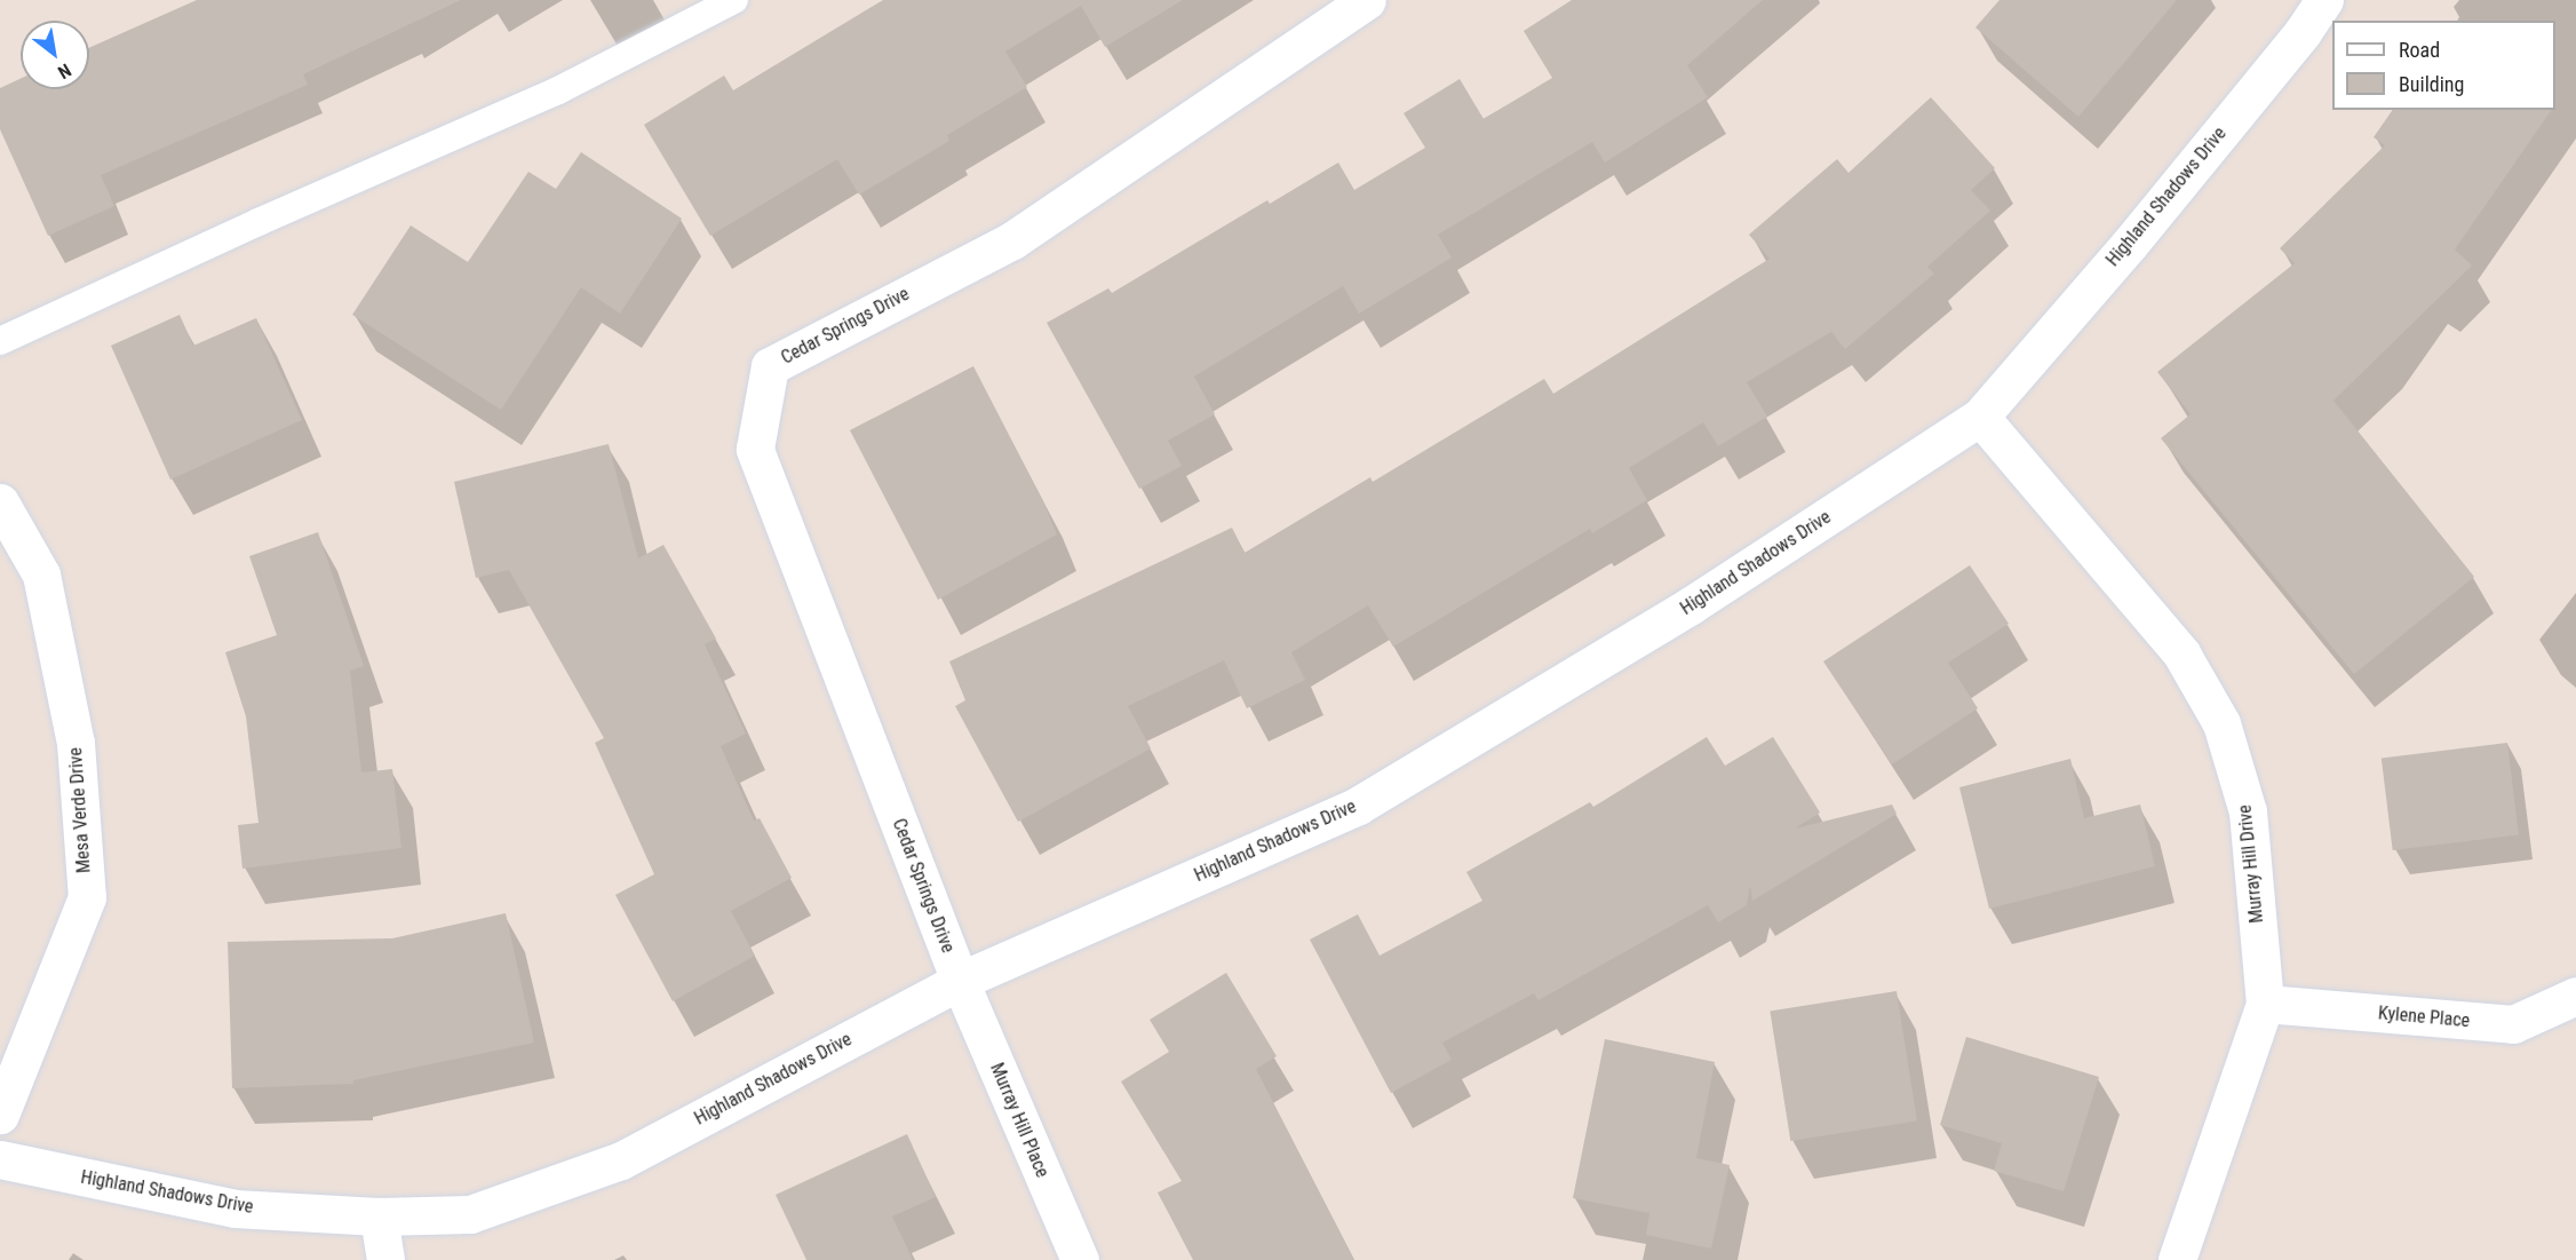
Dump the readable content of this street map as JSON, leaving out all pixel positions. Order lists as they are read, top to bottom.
{
  "streets": {
    "street": [
      "Highland Shadows Drive",
      "Cedar Springs Drive",
      "Mesa Verde Drive",
      "Murray Hill Drive",
      "Kylene Place",
      "Murray Hill Place"
    ]
  },
  "crossings": [
    ["Highland Shadows Drive", "Cedar Springs Drive"],
    ["Highland Shadows Drive", "Murray Hill Drive"],
    ["Highland Shadows Drive", "Murray Hill Place"],
    ["Cedar Springs Drive", "Murray Hill Place"],
    ["Murray Hill Drive", "Kylene Place"]
  ],
  "legend": ["Road", "Building"],
  "north": "bottom right"
}
